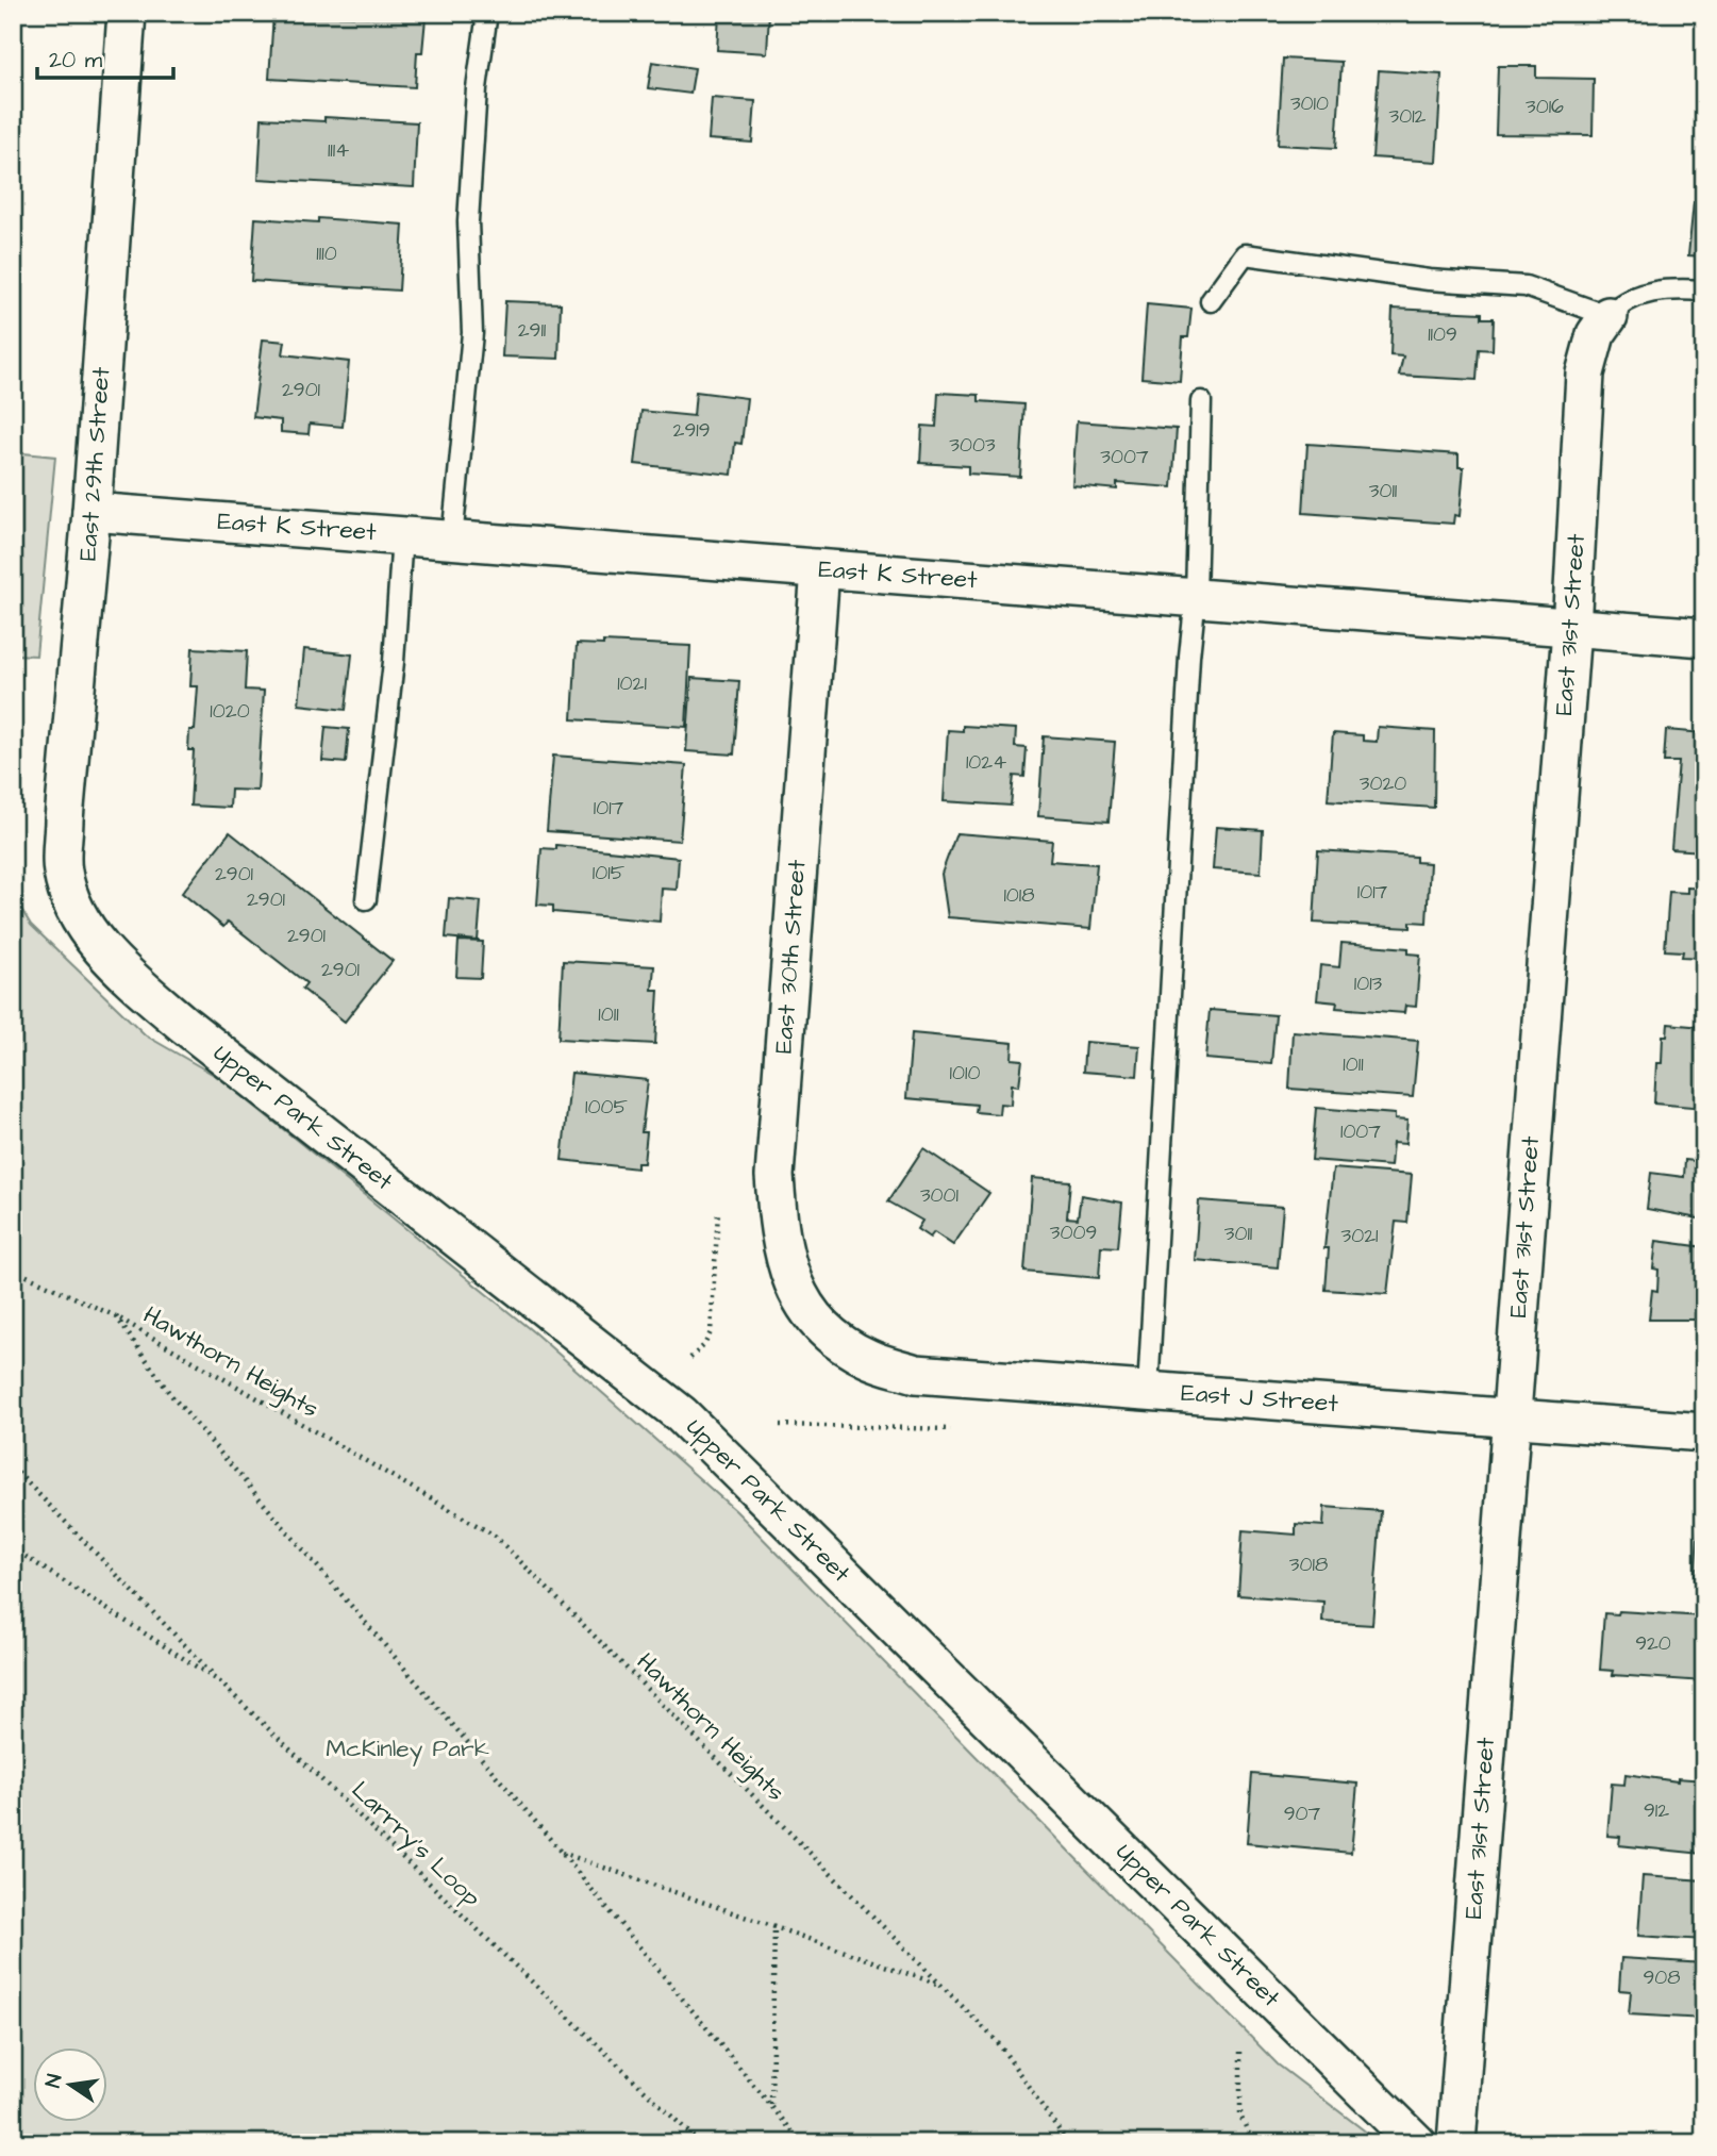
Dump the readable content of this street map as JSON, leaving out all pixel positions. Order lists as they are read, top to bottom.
{
  "streets": {
    "street": [
      "East 29th Street",
      "East K Street",
      "East 31st Street",
      "East 30th Street",
      "Upper Park Street",
      "East J Street"
    ],
    "path": ["Hawthorn Heights", "Larrry's Loop"]
  },
  "crossings": [
    ["East 29th Street", "East K Street"],
    ["East 29th Street", "Upper Park Street"],
    ["East K Street", "East 31st Street"],
    ["East K Street", "East 30th Street"],
    ["East 31st Street", "East J Street"],
    ["East 30th Street", "East J Street"]
  ],
  "parks": ["McKinley Park"],
  "house_numbers": [
    "3010",
    "3016",
    "3012",
    "1114",
    "1110",
    "2911",
    "1109",
    "2901",
    "2919",
    "3003",
    "3007",
    "3011",
    "1021",
    "1020",
    "1024",
    "3020",
    "1017",
    "1015",
    "2901",
    "1017",
    "1018",
    "2901",
    "2901",
    "2901",
    "1013",
    "1011",
    "1011",
    "1010",
    "1005",
    "1007",
    "3001",
    "3009",
    "3011",
    "3021",
    "3018",
    "920",
    "912",
    "907",
    "908"
  ],
  "scale_bar": "20 m",
  "north": "left"
}
